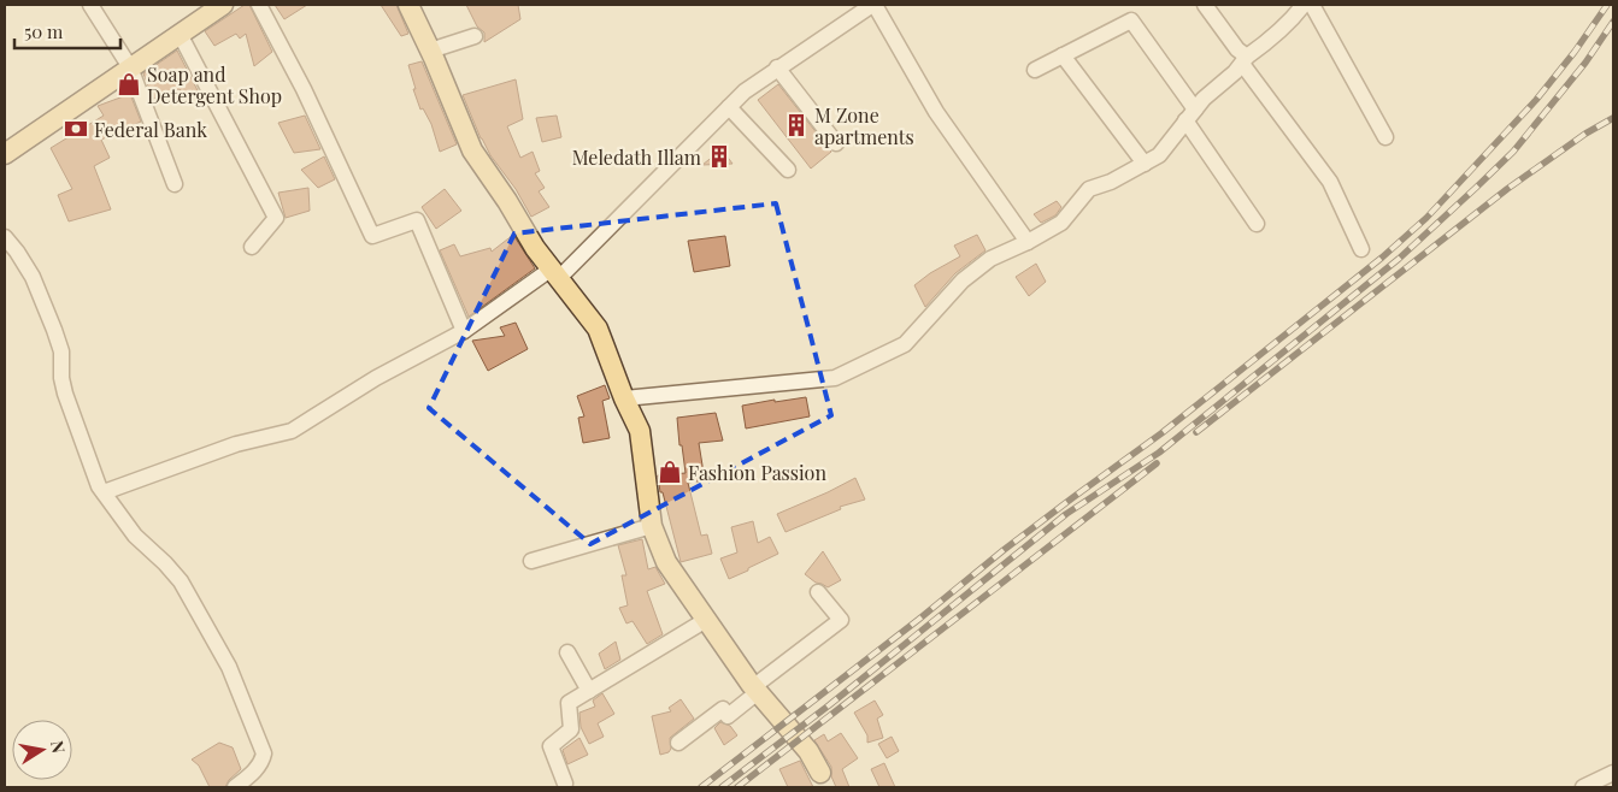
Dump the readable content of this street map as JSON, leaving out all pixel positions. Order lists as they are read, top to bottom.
{
  "places": {
    "shop": ["Soap and Detergent Shop", "Fashion Passion"],
    "building": ["M Zone apartments", "Meledath Illam"],
    "bank": ["Federal Bank"]
  },
  "scale_bar": "50 m",
  "north": "right"
}
